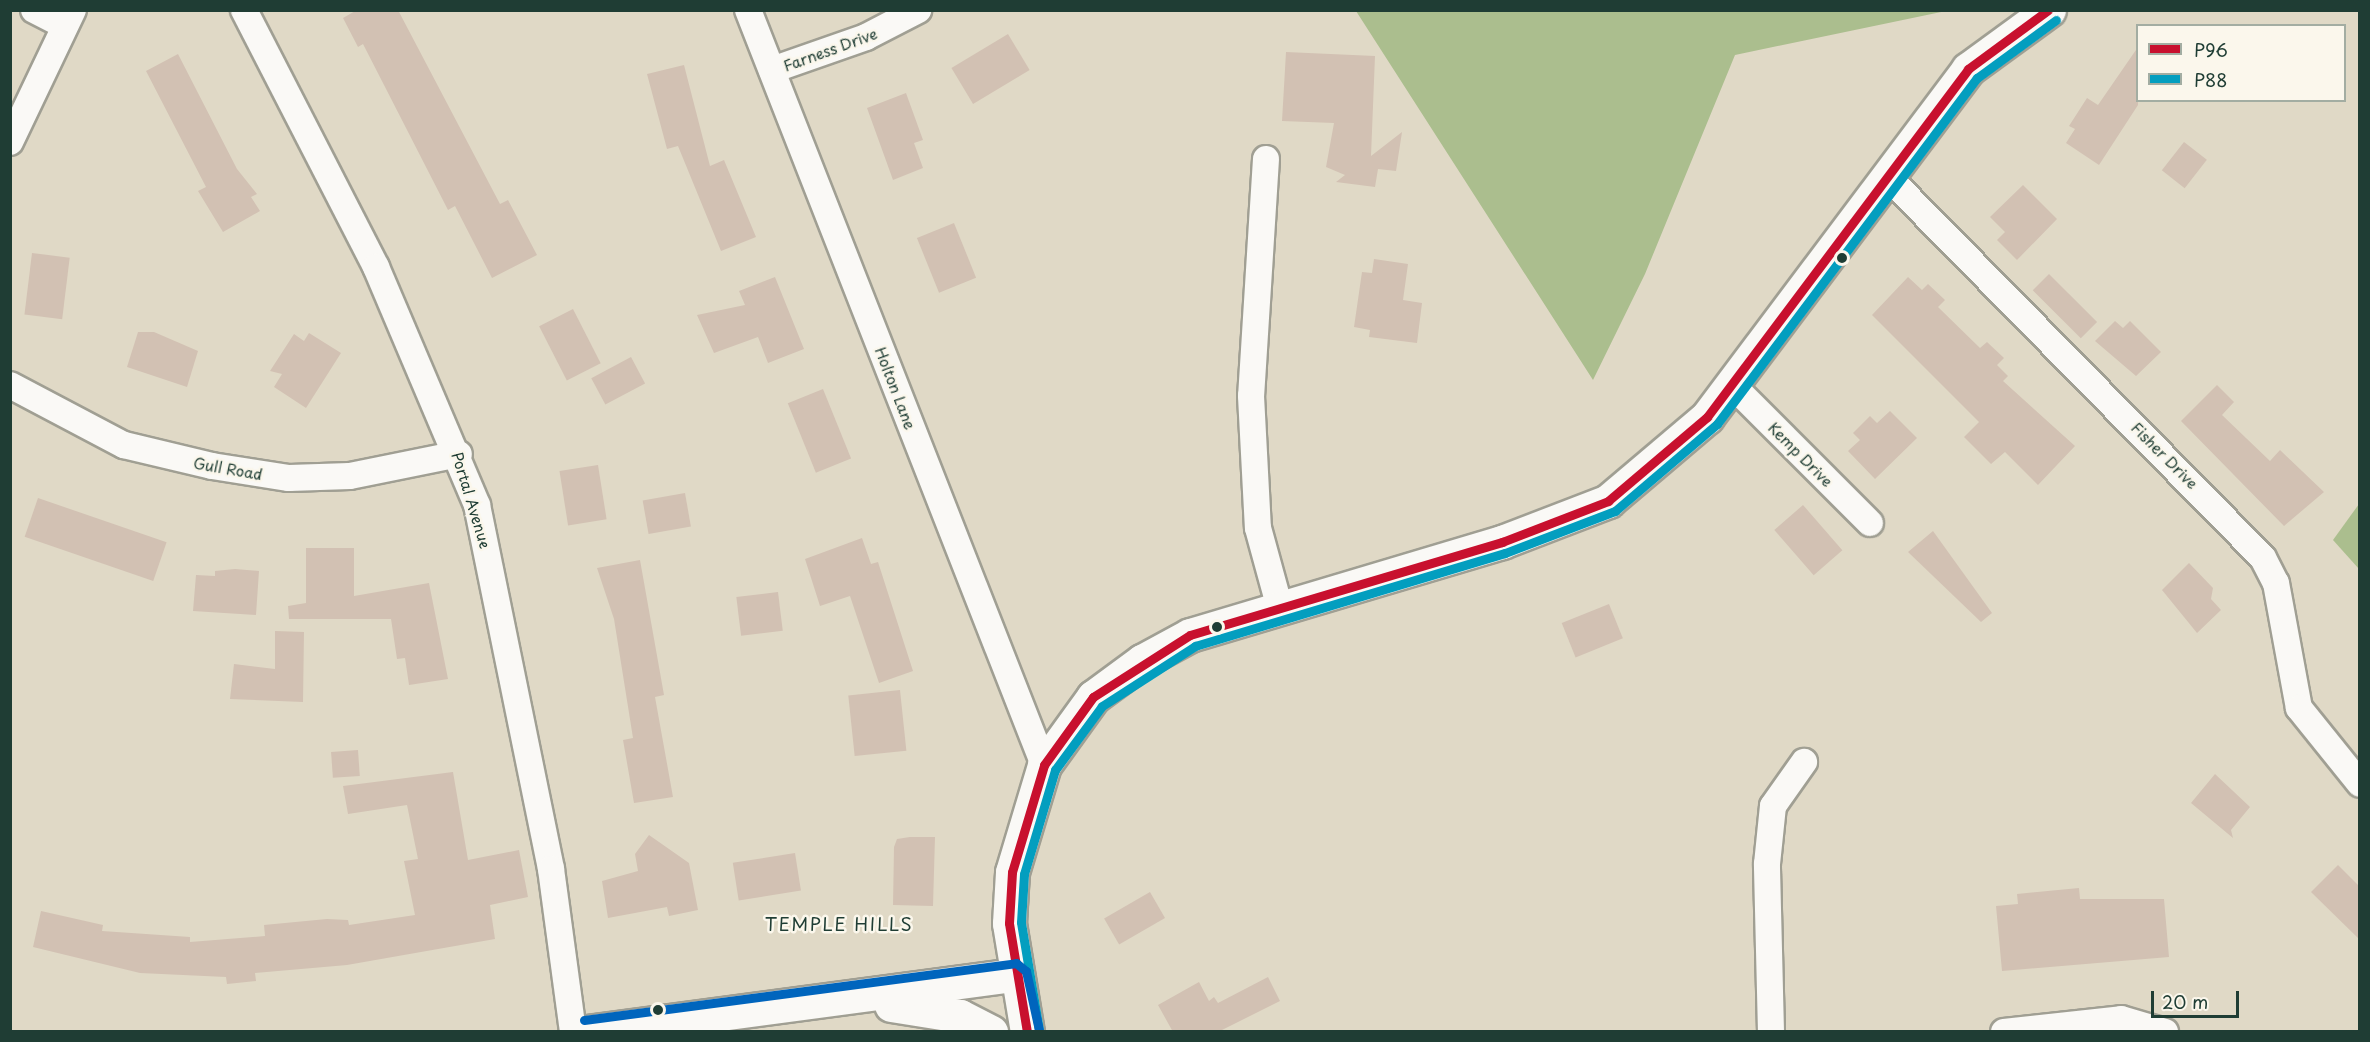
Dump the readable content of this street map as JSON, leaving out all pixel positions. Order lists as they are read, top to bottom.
{
  "streets": {
    "street": [
      "Farness Drive",
      "Holton Lane",
      "Kemp Drive",
      "Fisher Drive",
      "Gull Road",
      "Portal Avenue"
    ]
  },
  "crossings": [
    ["Farness Drive", "Holton Lane"],
    ["Gull Road", "Portal Avenue"]
  ],
  "districts": ["TEMPLE HILLS"],
  "lines": ["transit line P96", "transit line P88"],
  "legend": ["P96", "P88"],
  "scale_bar": "20 m"
}
